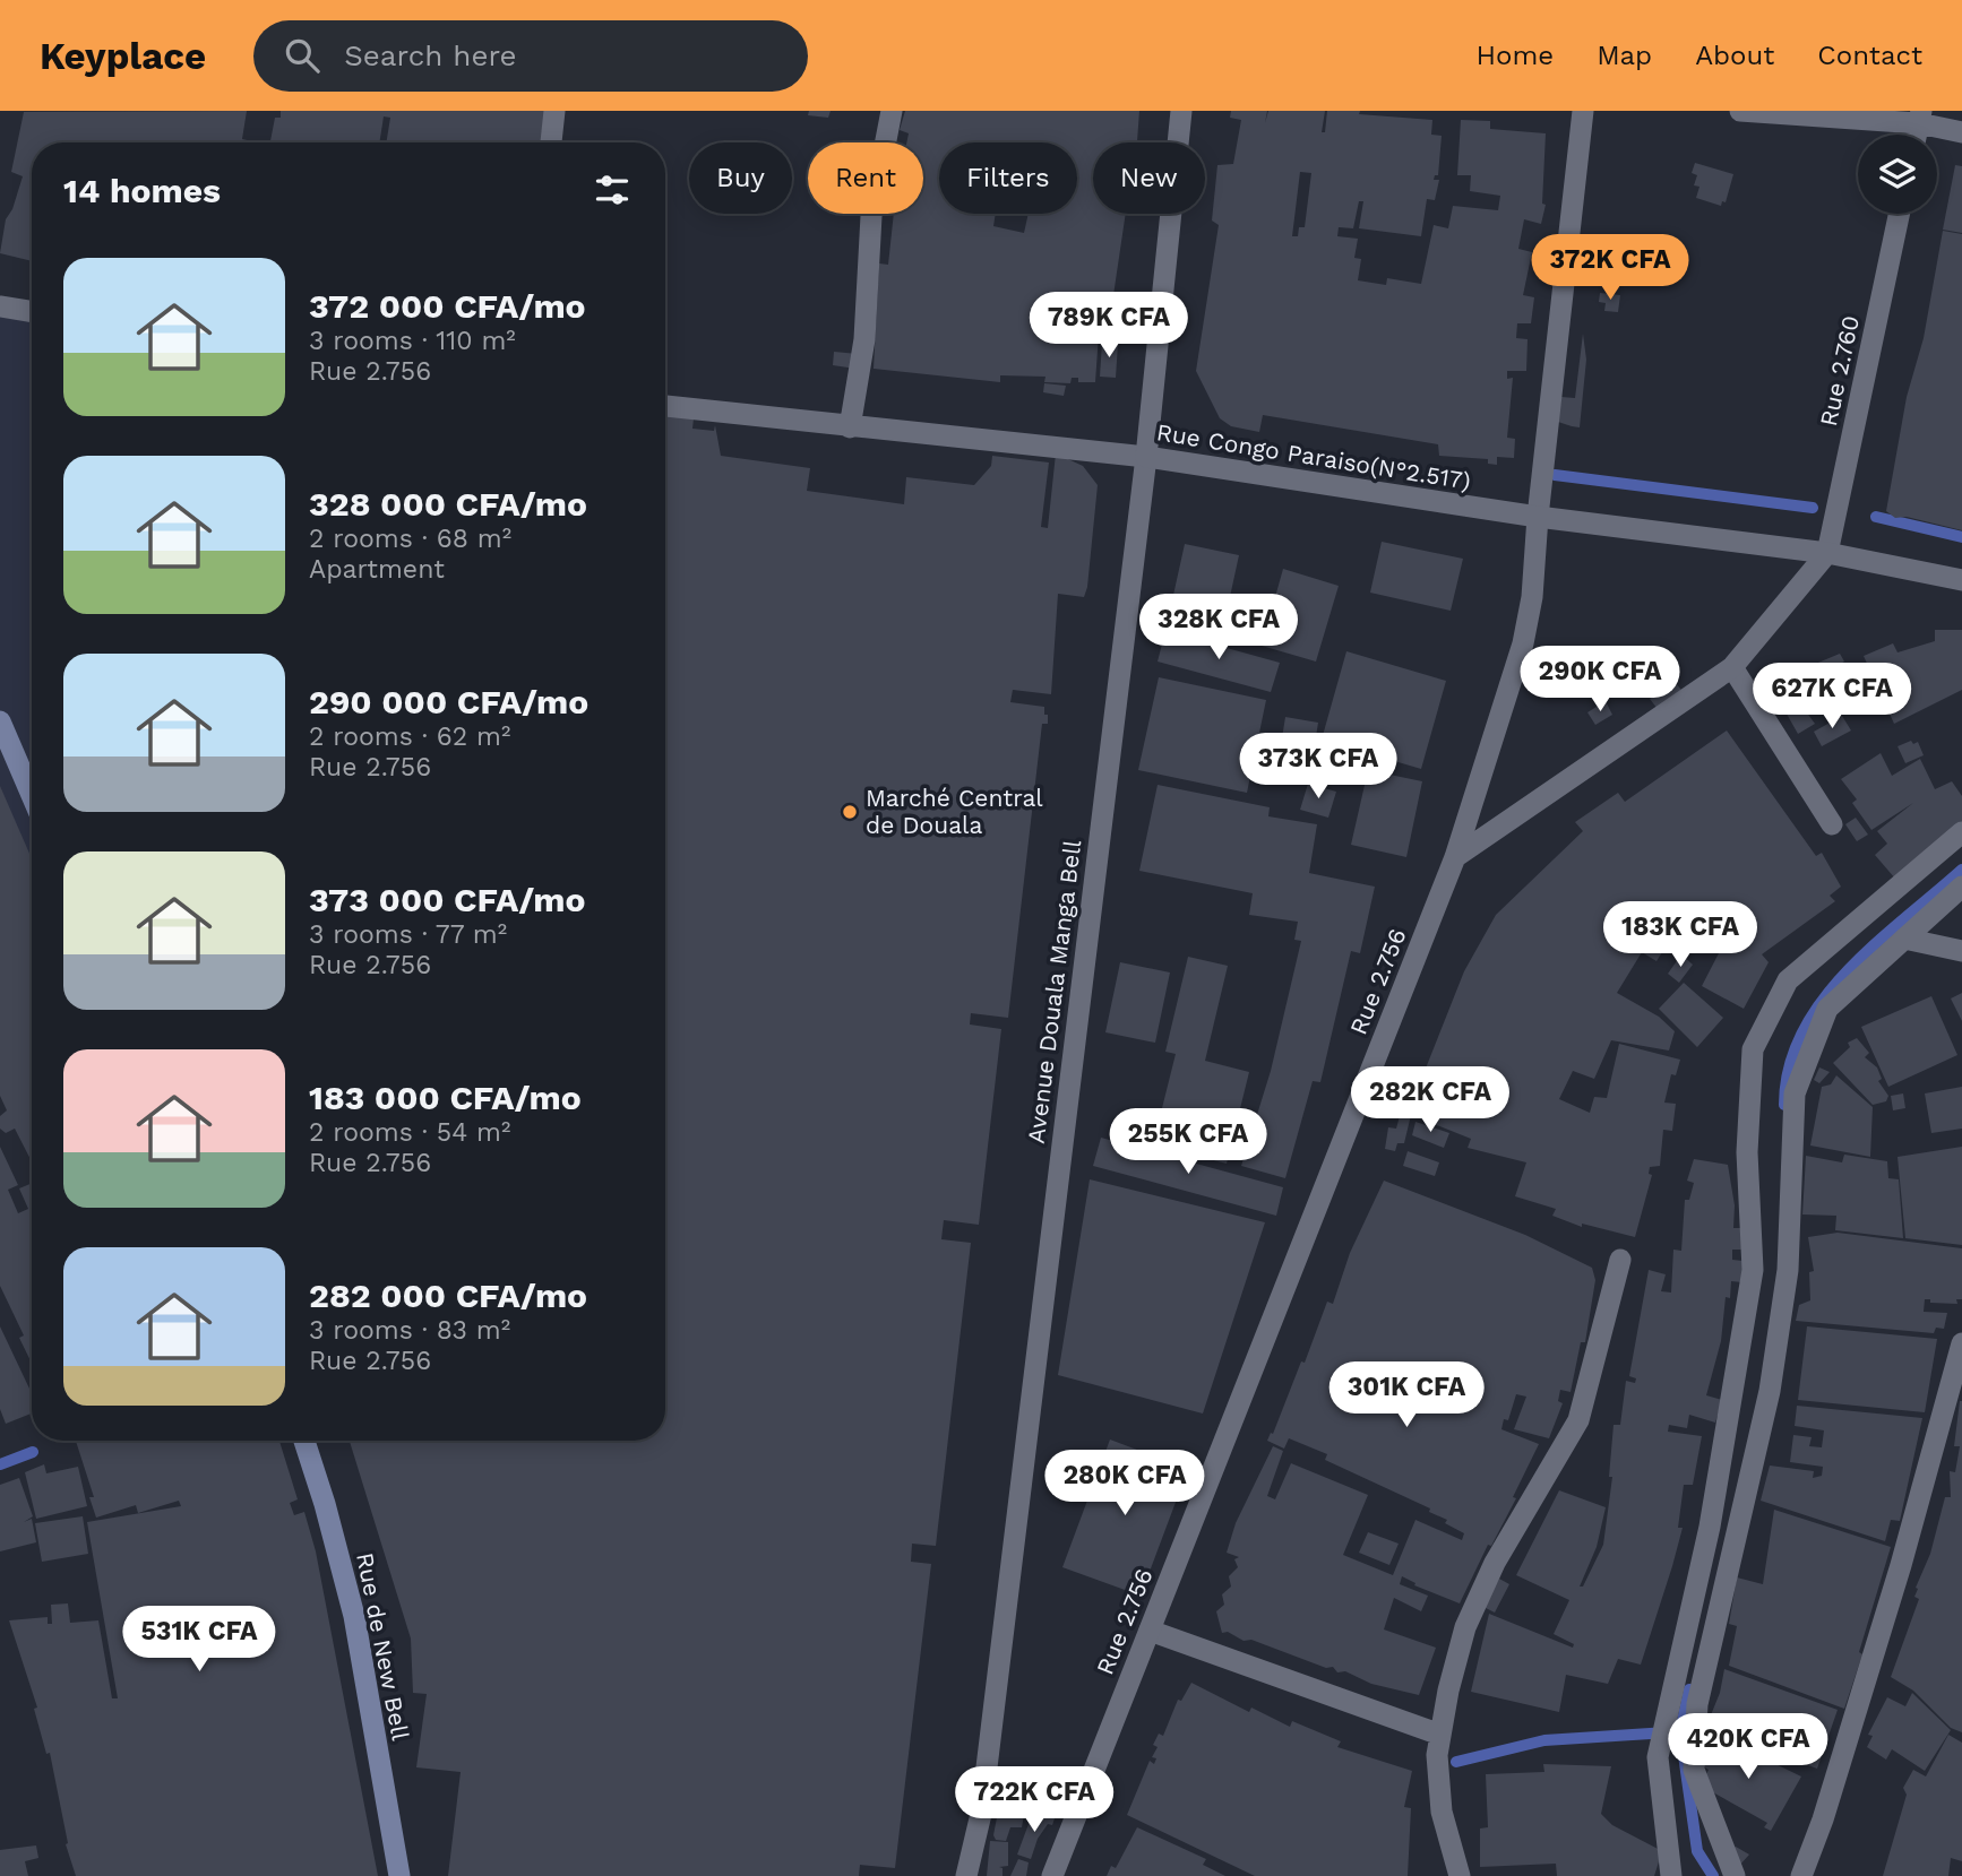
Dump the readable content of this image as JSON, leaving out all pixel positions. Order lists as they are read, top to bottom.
{
  "streets": {
    "main road": ["Rue de New Bell"],
    "street": [
      "Rue 2.760",
      "Rue Congo Paraiso(N°2.517)",
      "Rue 2.756",
      "Avenue Douala Manga Bell"
    ]
  },
  "crossings": [
    ["Rue 2.760", "Rue Congo Paraiso(N°2.517)"],
    ["Rue Congo Paraiso(N°2.517)", "Rue 2.756"],
    ["Rue Congo Paraiso(N°2.517)", "Avenue Douala Manga Bell"]
  ],
  "places": ["Marché Central de Douala"],
  "page": {
    "header": "Keyplace",
    "search": "Search here",
    "nav": [
      "Home",
      "Map",
      "About",
      "Contact"
    ],
    "chip": [
      "Buy",
      "Rent",
      "Filters",
      "New"
    ],
    "heading": "14 homes",
    "price": [
      "372K CFA",
      "789K CFA",
      "328K CFA",
      "290K CFA",
      "627K CFA",
      "373K CFA",
      "183K CFA",
      "282K CFA",
      "255K CFA",
      "301K CFA",
      "280K CFA",
      "531K CFA",
      "420K CFA",
      "722K CFA"
    ],
    "list": [
      {
        "name": "372 000 CFA/mo",
        "note": "3 rooms · 110 m² · Rue 2.756"
      },
      {
        "name": "328 000 CFA/mo",
        "note": "2 rooms · 68 m² · Apartment"
      },
      {
        "name": "290 000 CFA/mo",
        "note": "2 rooms · 62 m² · Rue 2.756"
      },
      {
        "name": "373 000 CFA/mo",
        "note": "3 rooms · 77 m² · Rue 2.756"
      },
      {
        "name": "183 000 CFA/mo",
        "note": "2 rooms · 54 m² · Rue 2.756"
      },
      {
        "name": "282 000 CFA/mo",
        "note": "3 rooms · 83 m² · Rue 2.756"
      }
    ]
  }
}
